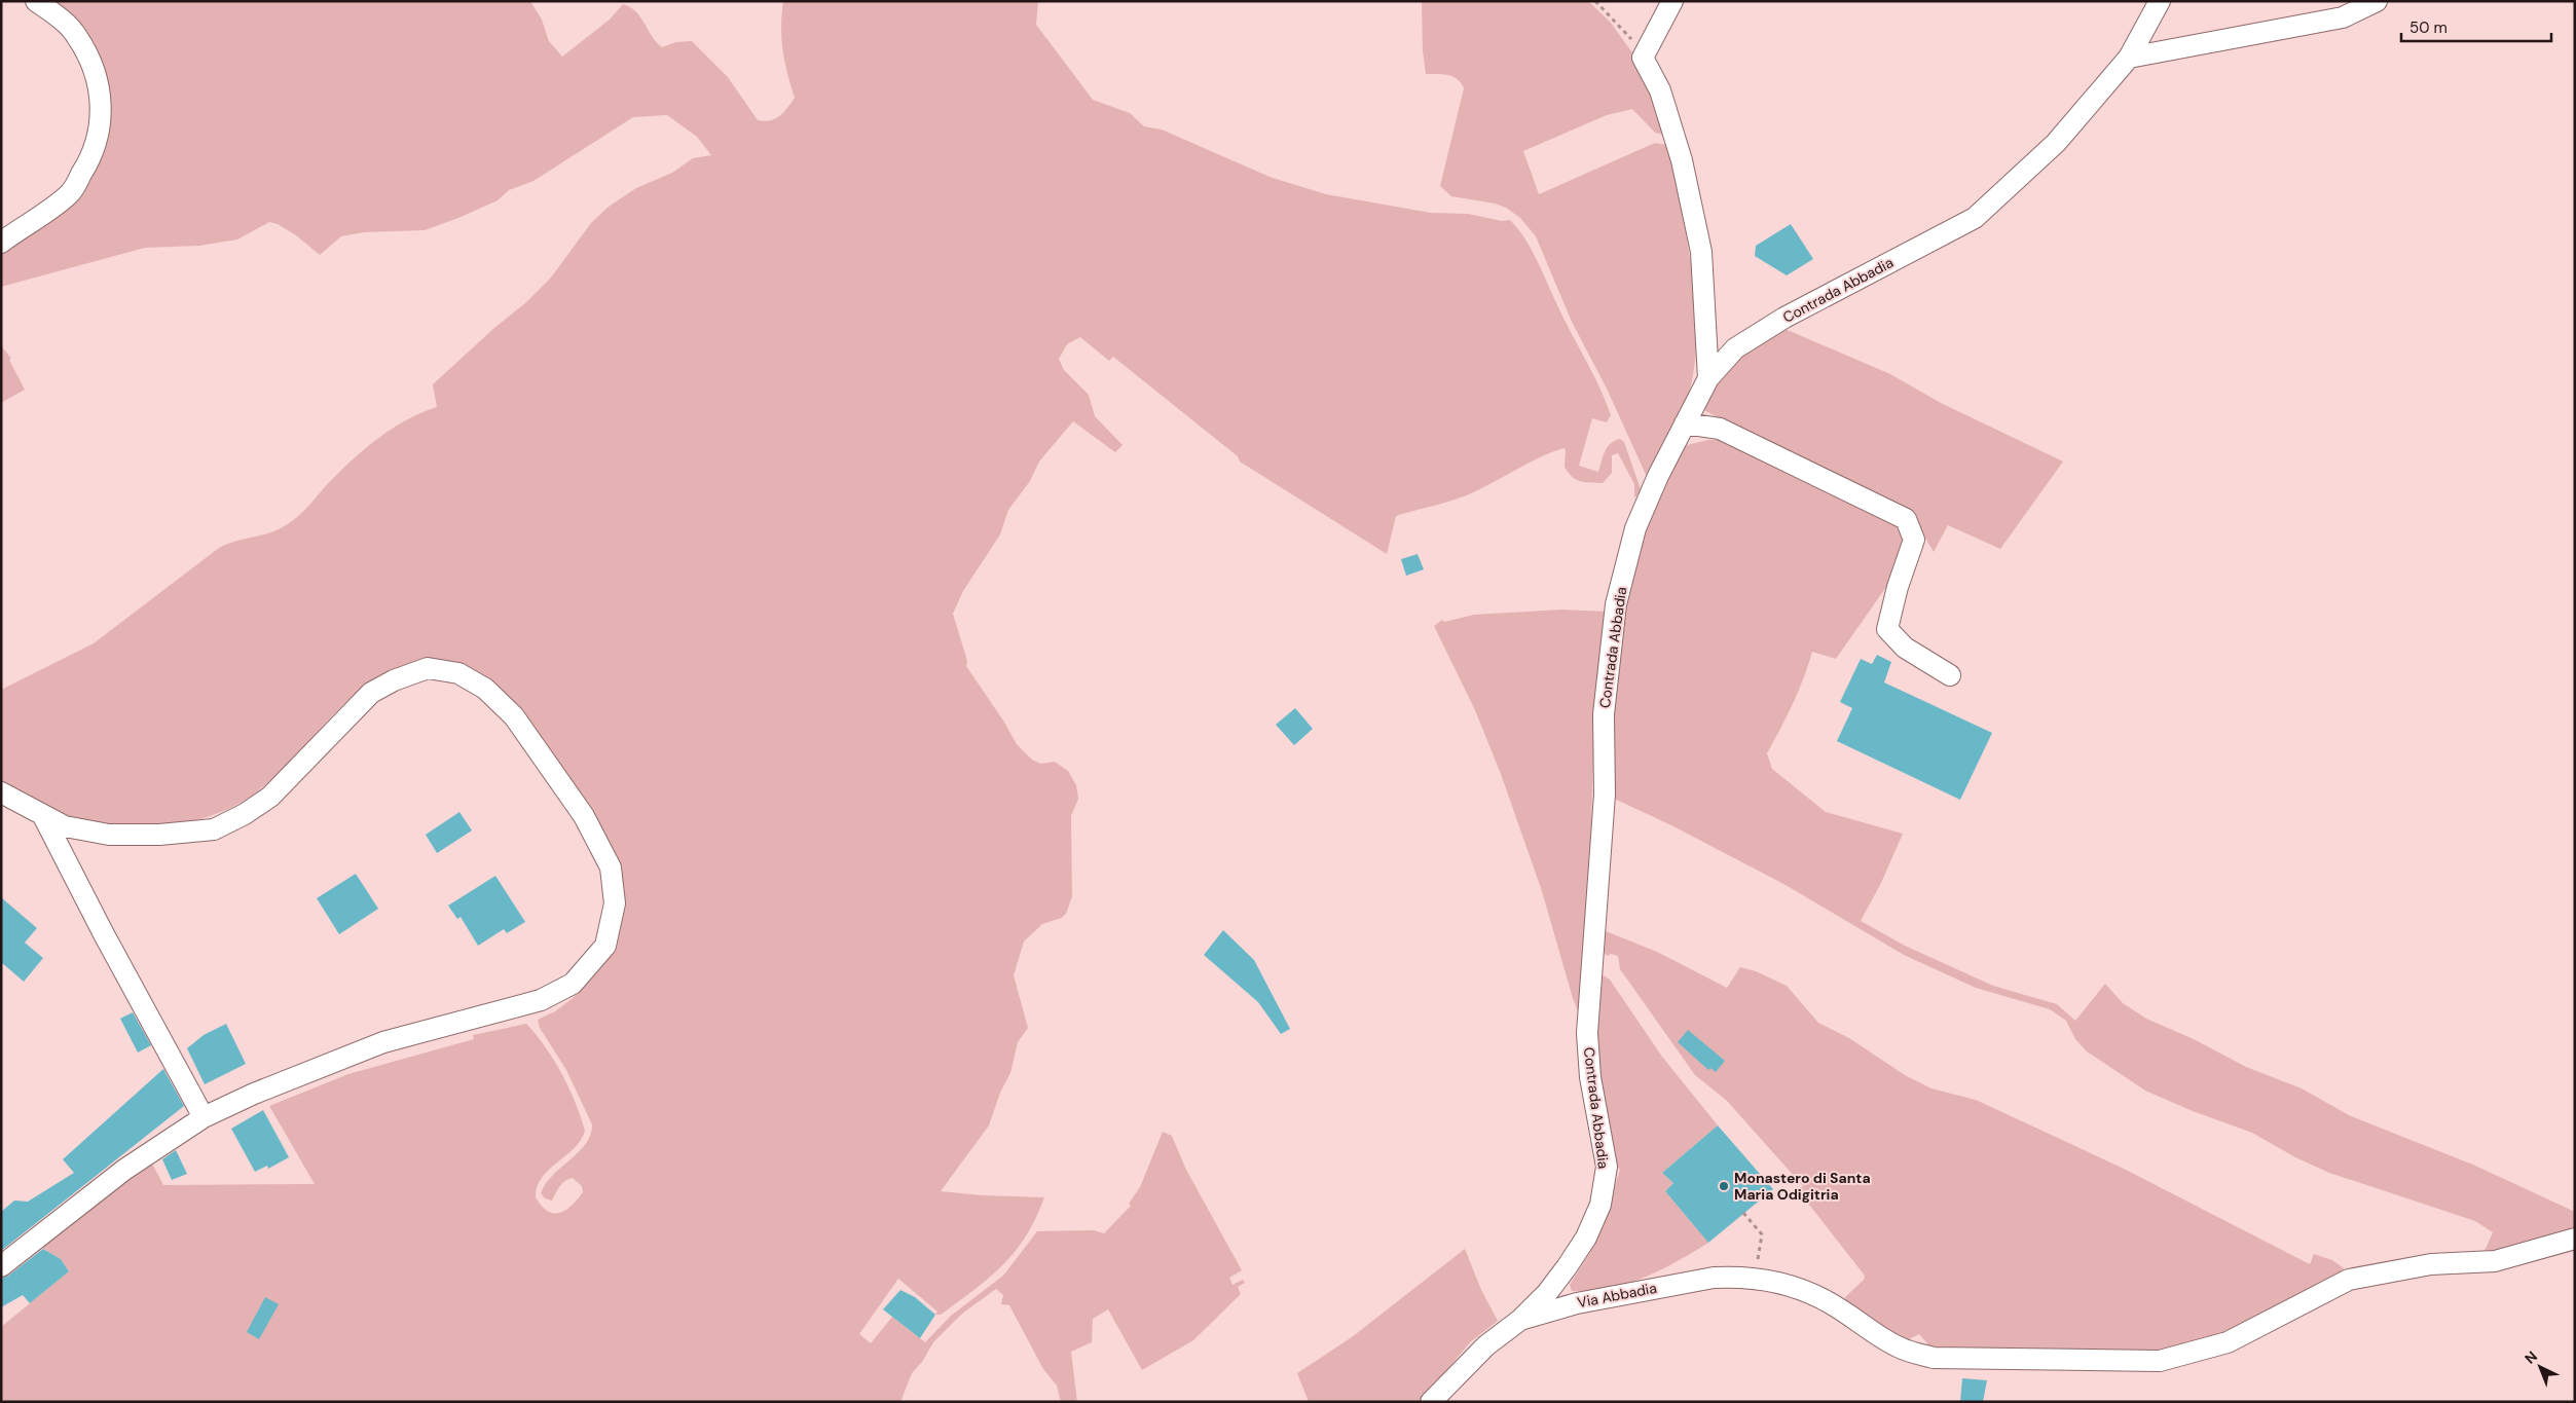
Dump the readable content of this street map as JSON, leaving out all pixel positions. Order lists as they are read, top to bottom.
{
  "streets": {
    "street": ["Contrada Abbadia", "Via Abbadia"]
  },
  "crossings": [
    ["Contrada Abbadia", "Via Abbadia"]
  ],
  "places": ["Monastero di Santa Maria Odigitria"],
  "scale_bar": "50 m",
  "north": "top left"
}
